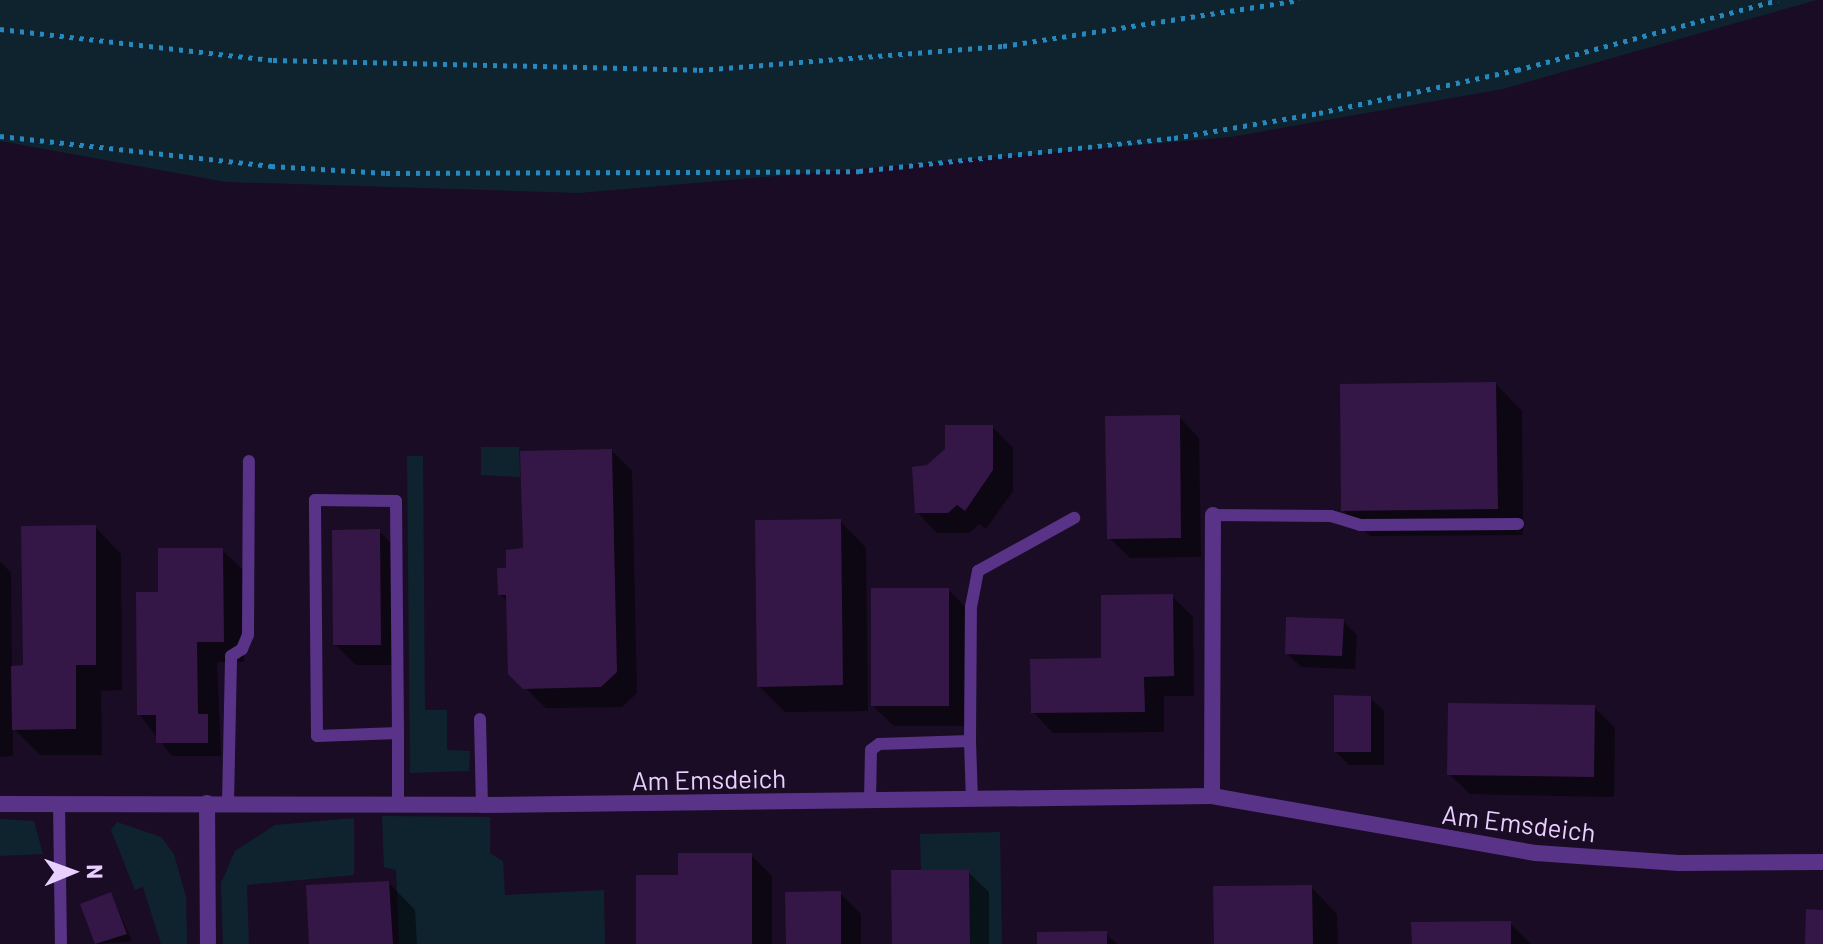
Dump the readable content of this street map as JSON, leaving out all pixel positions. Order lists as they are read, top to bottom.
{
  "streets": {
    "street": ["Am Emsdeich"]
  },
  "north": "right"
}
